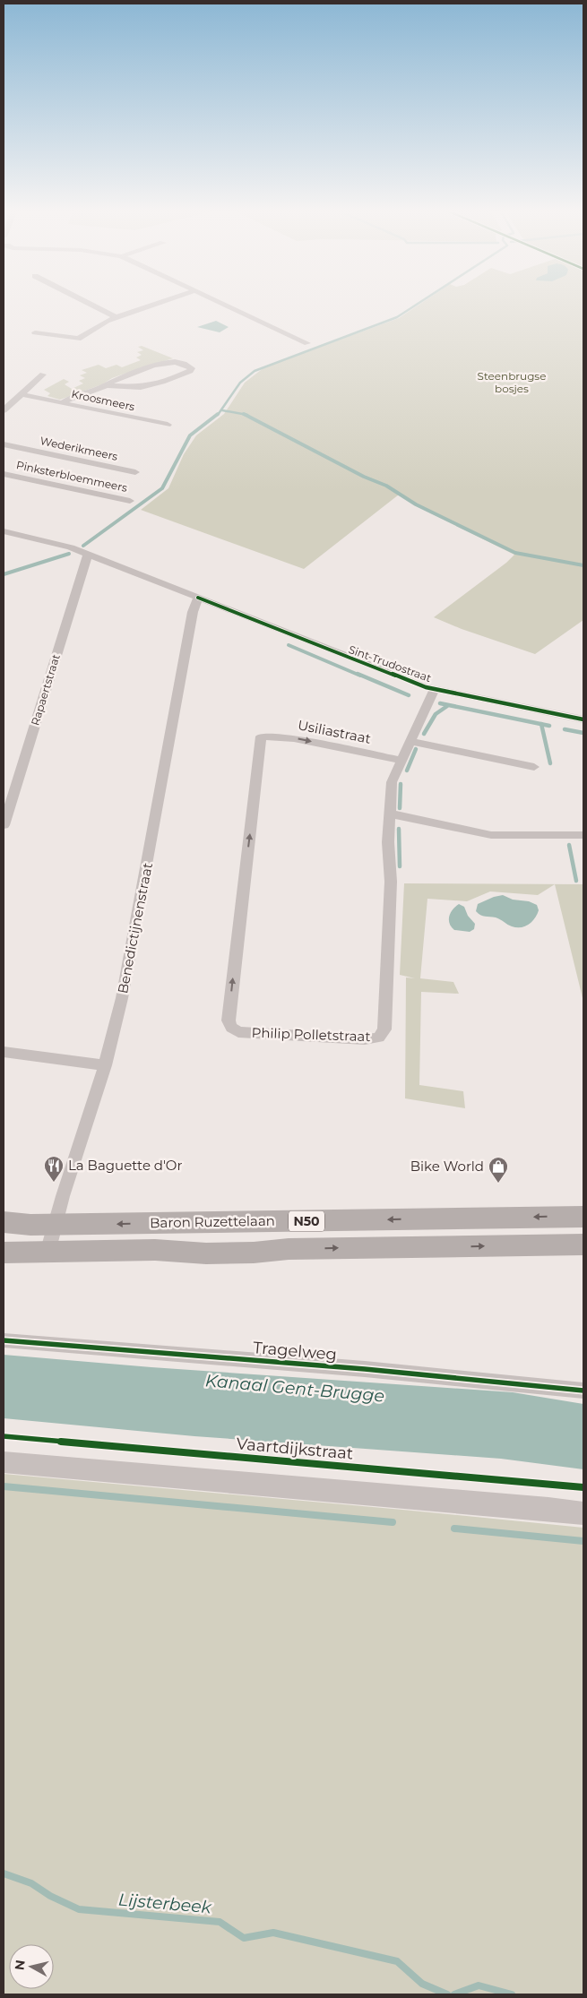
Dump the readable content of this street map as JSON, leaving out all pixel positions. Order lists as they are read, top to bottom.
{
  "streets": {
    "main road": ["N50", "Baron Ruzettelaan"],
    "street": [
      "Kroosmeers",
      "Wederikmeers",
      "Pinksterbloemmeers",
      "Sint-Trudostraat",
      "Rapaertstraat",
      "Usiliastraat",
      "Benedictijnenstraat",
      "Philip Polletstraat",
      "Tragelweg"
    ],
    "cycle path": ["Vaartdijkstraat"]
  },
  "crossings": [
    ["Sint-Trudostraat", "Rapaertstraat"],
    ["Sint-Trudostraat", "Benedictijnenstraat"],
    ["Sint-Trudostraat", "Philip Polletstraat"],
    ["Usiliastraat", "Philip Polletstraat"],
    ["Benedictijnenstraat", "Baron Ruzettelaan"]
  ],
  "one_way": ["Usiliastraat"],
  "water": ["Kanaal Gent-Brugge", "Lijsterbeek"],
  "parks": ["Steenbrugse bosjes"],
  "places": {
    "restaurant": ["La Baguette d'Or"],
    "shop": ["Bike World"]
  },
  "north": "left"
}
